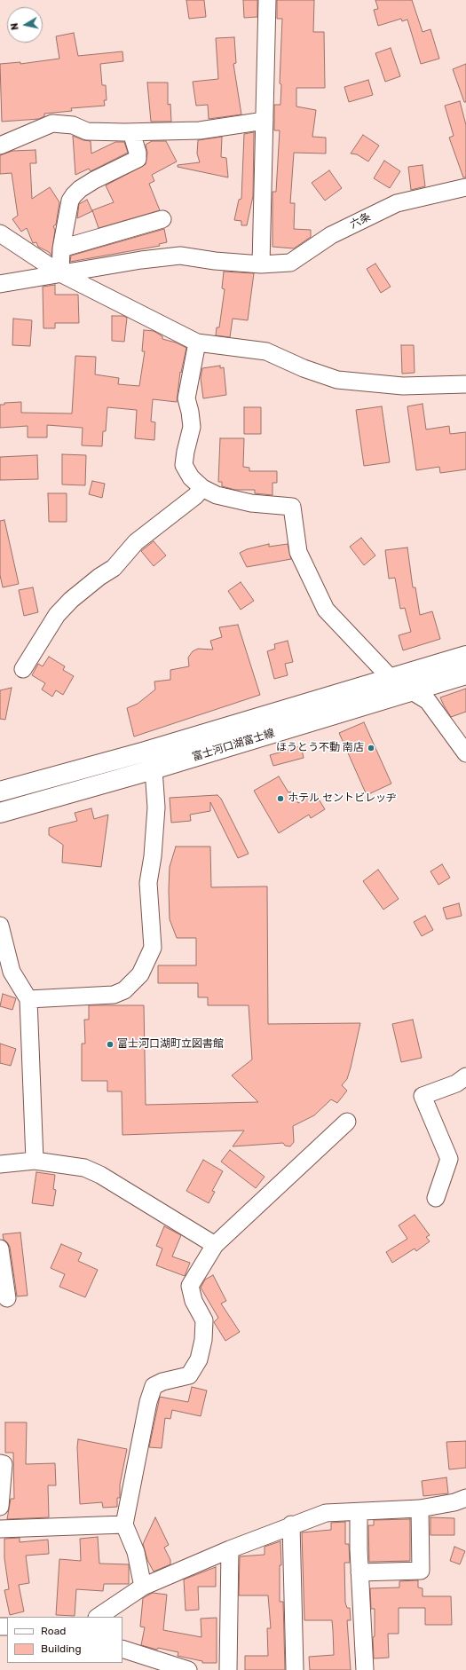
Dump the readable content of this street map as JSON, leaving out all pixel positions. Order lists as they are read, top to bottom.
{
  "streets": {
    "main road": ["富士河口湖富士線"],
    "street": ["六条"]
  },
  "places": ["ほうとう不動 南店", "ホテル セントビレッヂ", "富士河口湖町立図書館"],
  "legend": ["Road", "Building"],
  "north": "left"
}
